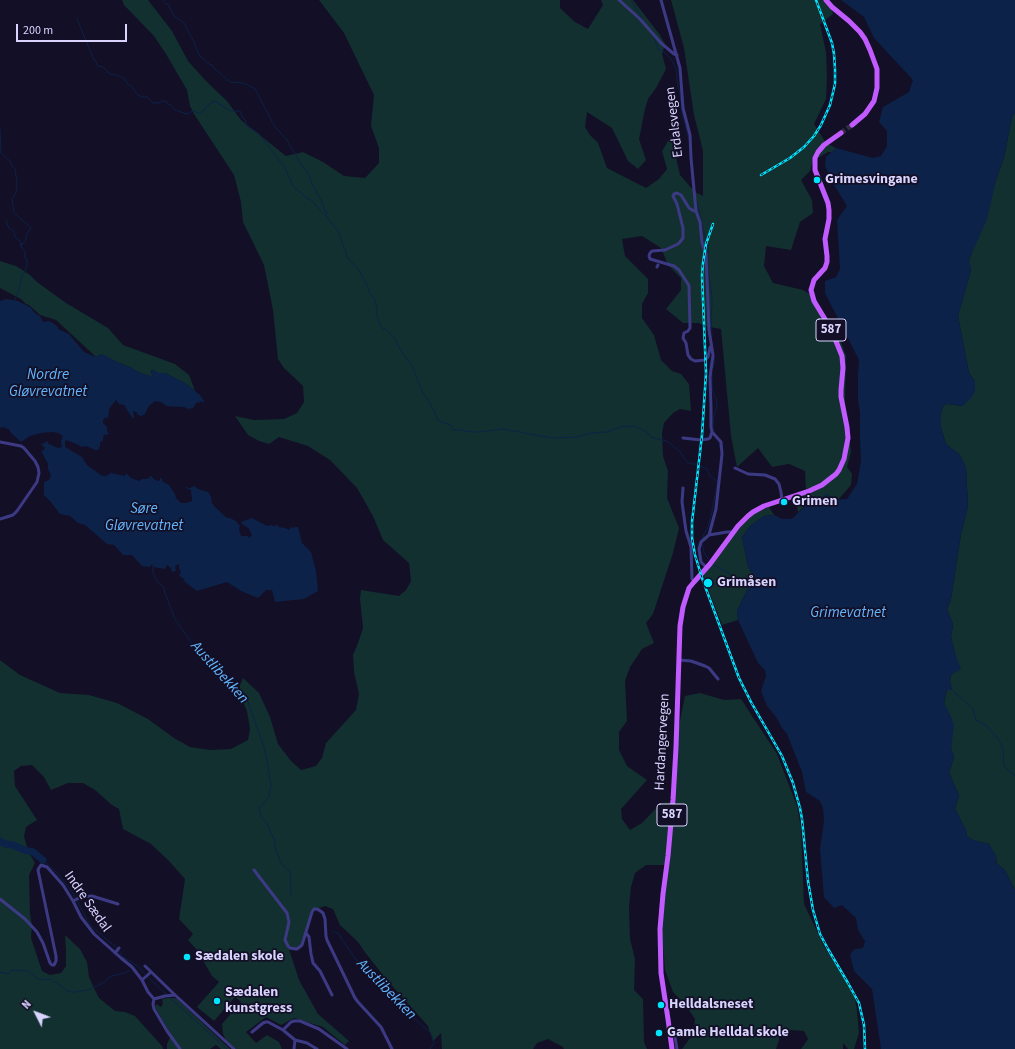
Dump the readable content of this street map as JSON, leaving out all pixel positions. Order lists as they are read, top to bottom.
{
  "streets": {
    "main road": ["587", "Hardangervegen"],
    "street": ["Erdalsvegen", "Indre Sædal"]
  },
  "water": [
    "Nordre Gløvrevatnet",
    "Søre Gløvrevatnet",
    "Grimevatnet",
    "Austlibekken"
  ],
  "places": [
    "Grimesvingane",
    "Grimen",
    "Grimåsen",
    "Sædalen skole",
    "Sædalen kunstgress",
    "Helldalsneset",
    "Gamle Helldal skole"
  ],
  "scale_bar": "200 m",
  "north": "top left"
}
